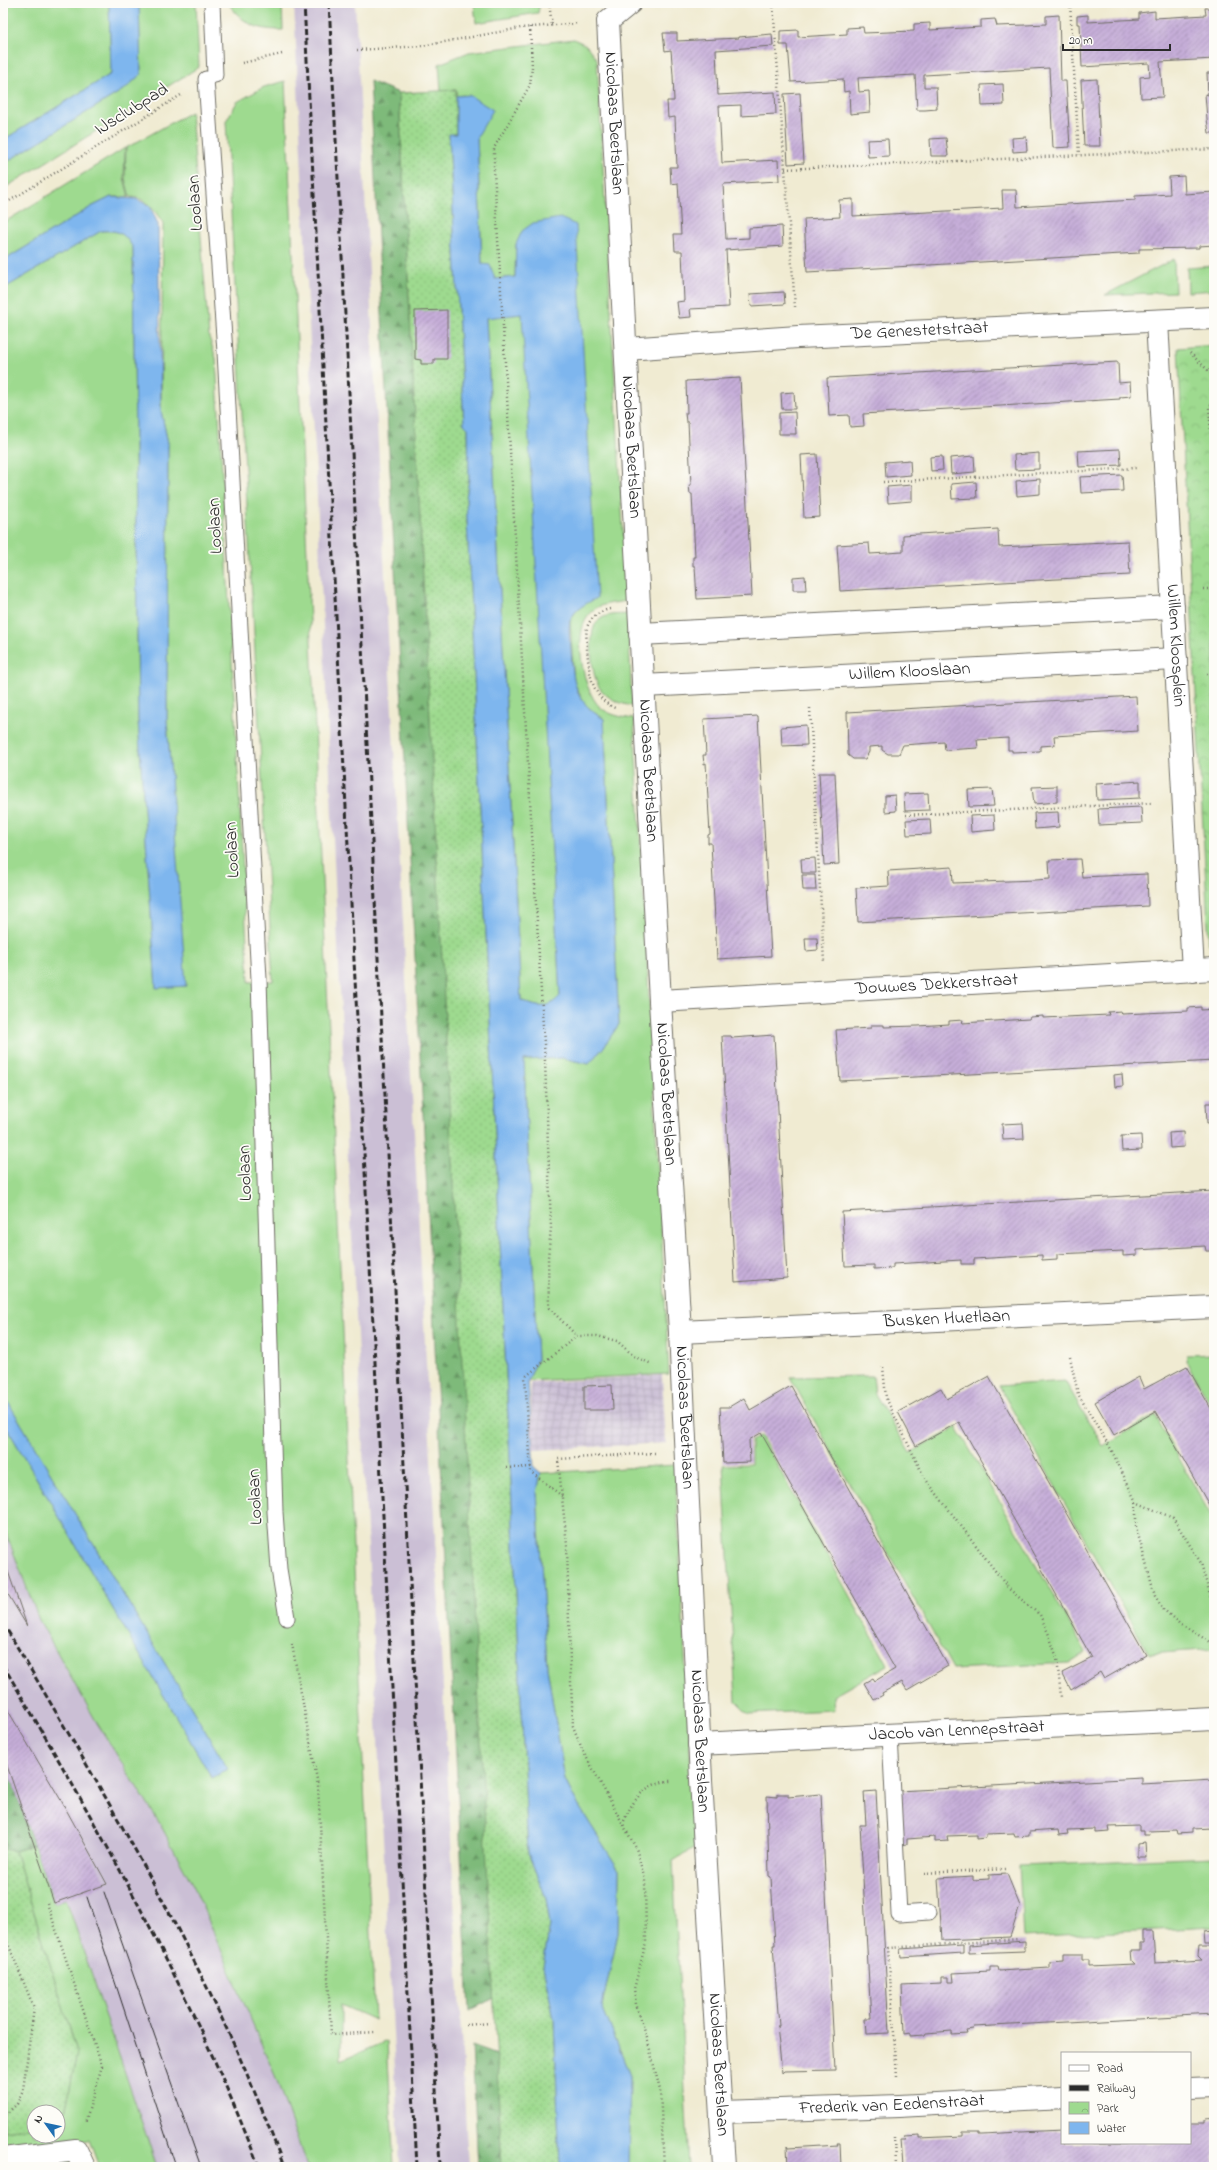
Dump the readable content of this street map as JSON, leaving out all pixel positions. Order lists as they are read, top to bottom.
{
  "streets": {
    "street": [
      "Nicolaas Beetslaan",
      "De Genestetstraat",
      "Willem Kloosplein",
      "Willem Klooslaan",
      "Douwes Dekkerstraat",
      "Busken Huetlaan",
      "Jacob van Lennepstraat",
      "Frederik van Eedenstraat"
    ],
    "lane": ["Loolaan"],
    "path": ["IJsclubpad"]
  },
  "crossings": [
    ["IJsclubpad", "Loolaan"],
    ["Nicolaas Beetslaan", "De Genestetstraat"],
    ["Nicolaas Beetslaan", "Willem Klooslaan"],
    ["Nicolaas Beetslaan", "Douwes Dekkerstraat"],
    ["Nicolaas Beetslaan", "Busken Huetlaan"],
    ["Nicolaas Beetslaan", "Jacob van Lennepstraat"],
    ["Nicolaas Beetslaan", "Frederik van Eedenstraat"],
    ["De Genestetstraat", "Willem Kloosplein"],
    ["Willem Kloosplein", "Willem Klooslaan"],
    ["Willem Kloosplein", "Douwes Dekkerstraat"]
  ],
  "legend": [
    "Road",
    "Railway",
    "Park",
    "Water"
  ],
  "scale_bar": "20 m",
  "north": "top left"
}
